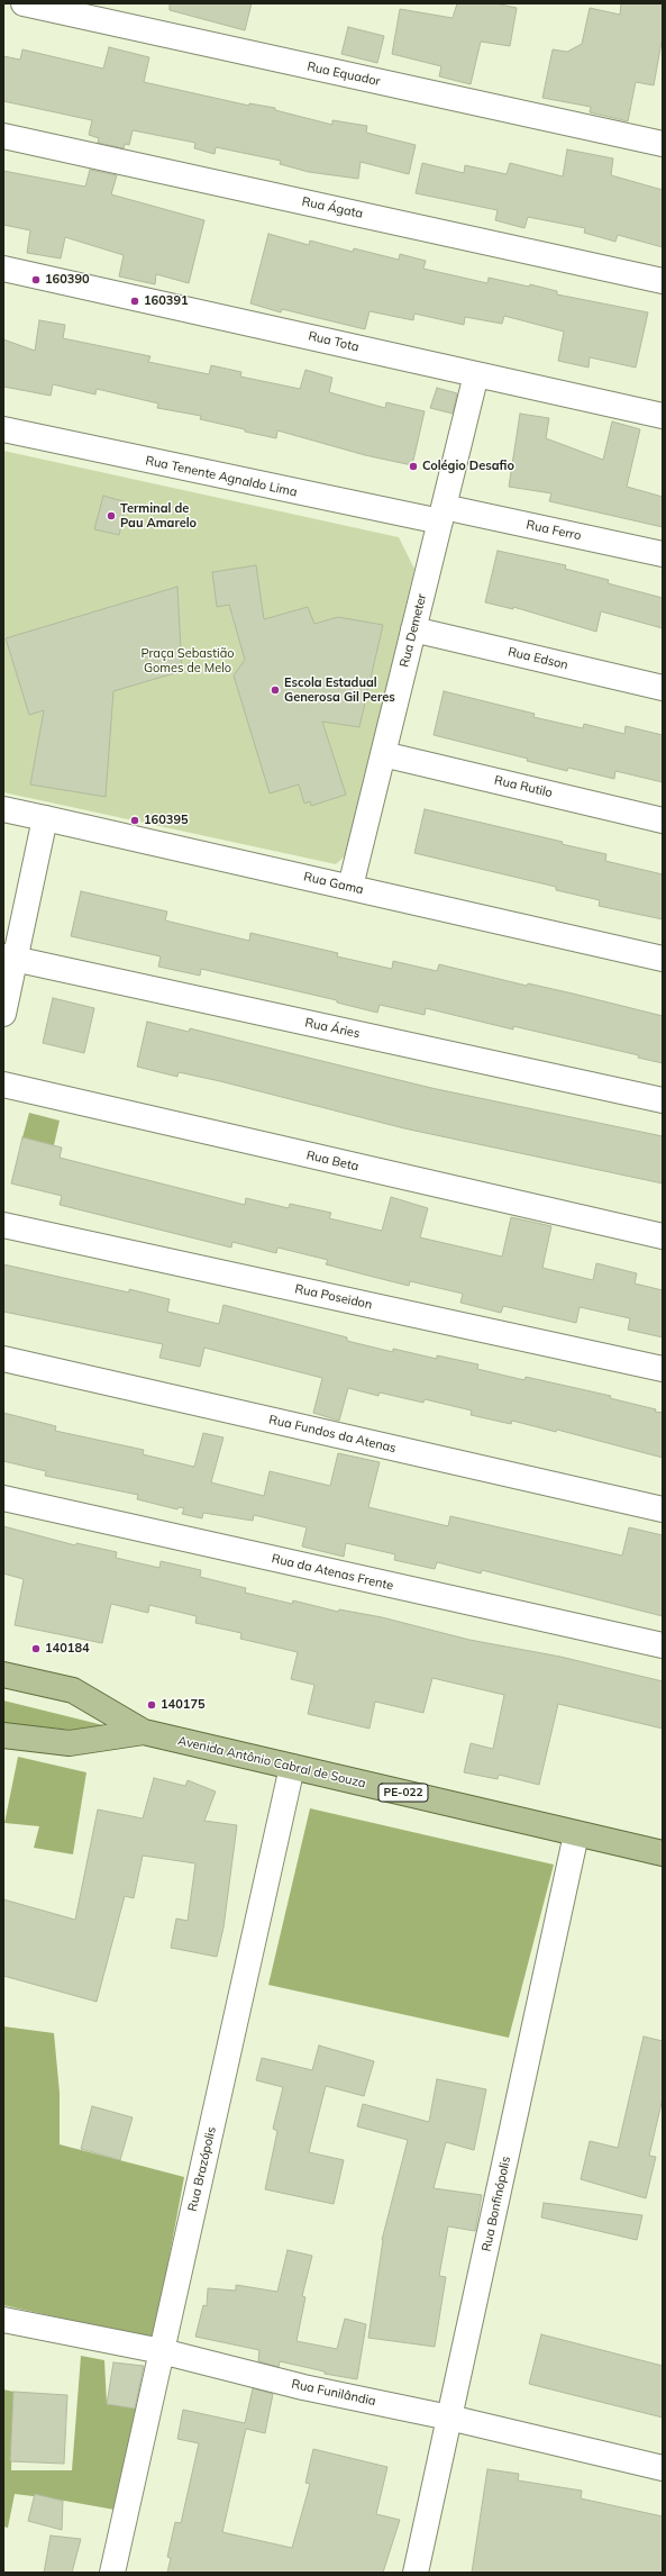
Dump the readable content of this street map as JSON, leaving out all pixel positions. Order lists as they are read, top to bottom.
{
  "streets": {
    "main road": ["Avenida Antônio Cabral de Souza", "PE-022"],
    "street": [
      "Rua Equador",
      "Rua Ágata",
      "Rua Tota",
      "Rua Tenente Agnaldo Lima",
      "Rua Ferro",
      "Rua Demeter",
      "Rua Edson",
      "Rua Rutilo",
      "Rua Gama",
      "Rua Áries",
      "Rua Beta",
      "Rua Poseidon",
      "Rua Fundos da Atenas",
      "Rua da Atenas Frente",
      "Rua Brazópolis",
      "Rua Bonfinópolis",
      "Rua Funilândia"
    ]
  },
  "crossings": [
    ["Rua Tota", "Rua Demeter"],
    ["Rua Tenente Agnaldo Lima", "Rua Ferro"],
    ["Rua Tenente Agnaldo Lima", "Rua Demeter"],
    ["Rua Ferro", "Rua Demeter"],
    ["Rua Demeter", "Rua Edson"],
    ["Rua Demeter", "Rua Rutilo"],
    ["Rua Demeter", "Rua Gama"],
    ["Avenida Antônio Cabral de Souza", "Rua Brazópolis"],
    ["Avenida Antônio Cabral de Souza", "Rua Bonfinópolis"],
    ["Rua Brazópolis", "Rua Funilândia"],
    ["Rua Bonfinópolis", "Rua Funilândia"]
  ],
  "parks": ["Praça Sebastião Gomes de Melo"],
  "places": [
    "160390",
    "160391",
    "Colégio Desafio",
    "Terminal de Pau Amarelo",
    "Escola Estadual Generosa Gil Peres",
    "160395",
    "140184",
    "140175"
  ]
}
